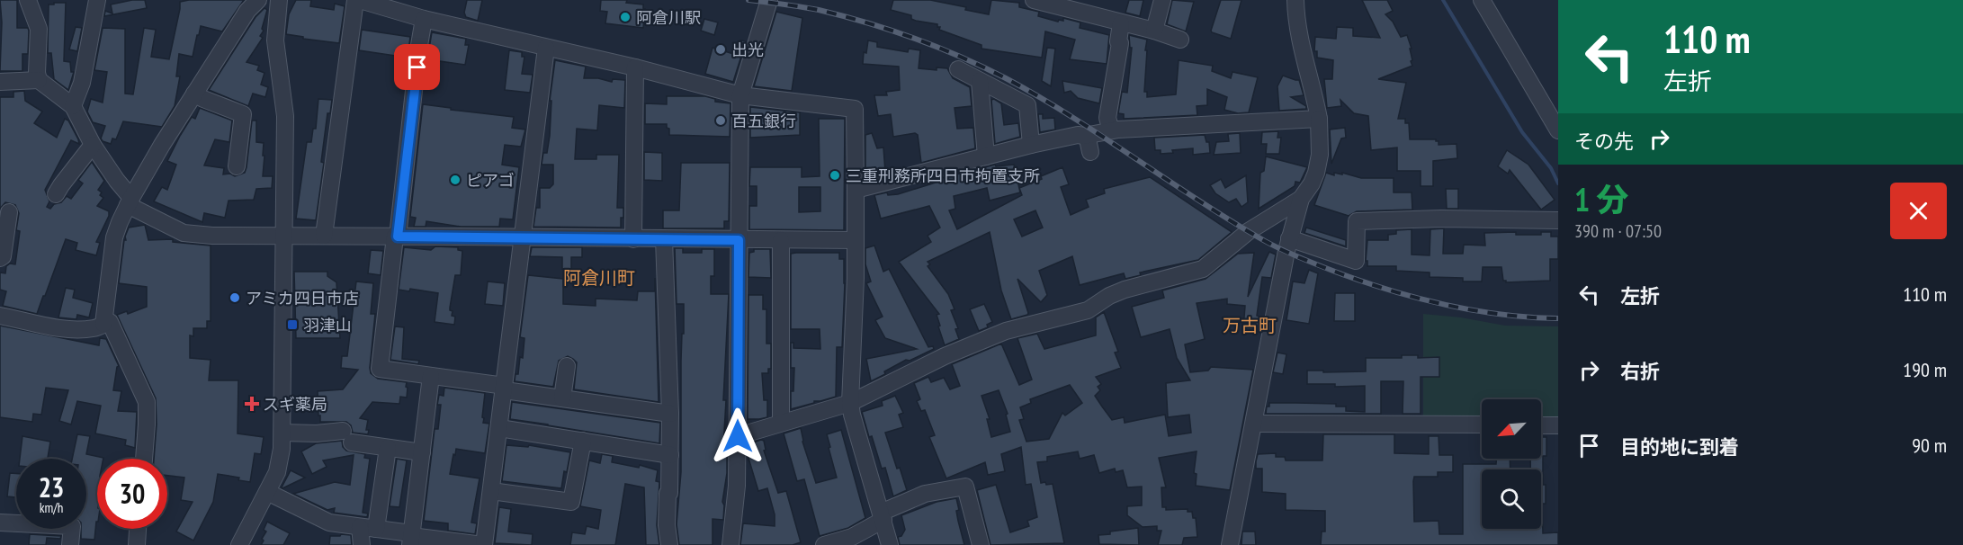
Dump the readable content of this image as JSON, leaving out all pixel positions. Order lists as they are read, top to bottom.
{
  "districts": ["阿倉川町", "万古町"],
  "places": {
    "other": [
      "阿倉川駅",
      "出光",
      "百五銀行",
      "三重刑務所四日市拘置支所",
      "ピアゴ",
      "アミカ四日市店"
    ],
    "transit": ["羽津山"],
    "health": ["スギ薬局"]
  },
  "north": "bottom left",
  "page": {
    "turn": ["110 m", "左折"],
    "then": "その先",
    "heading": ["1 分", "390 m · 07:50"],
    "list": [
      {
        "name": "左折",
        "value": "110 m"
      },
      {
        "name": "右折",
        "value": "190 m"
      },
      {
        "name": "目的地に到着",
        "value": "90 m"
      }
    ],
    "speed": "23 km/h",
    "limit": "30"
  }
}
